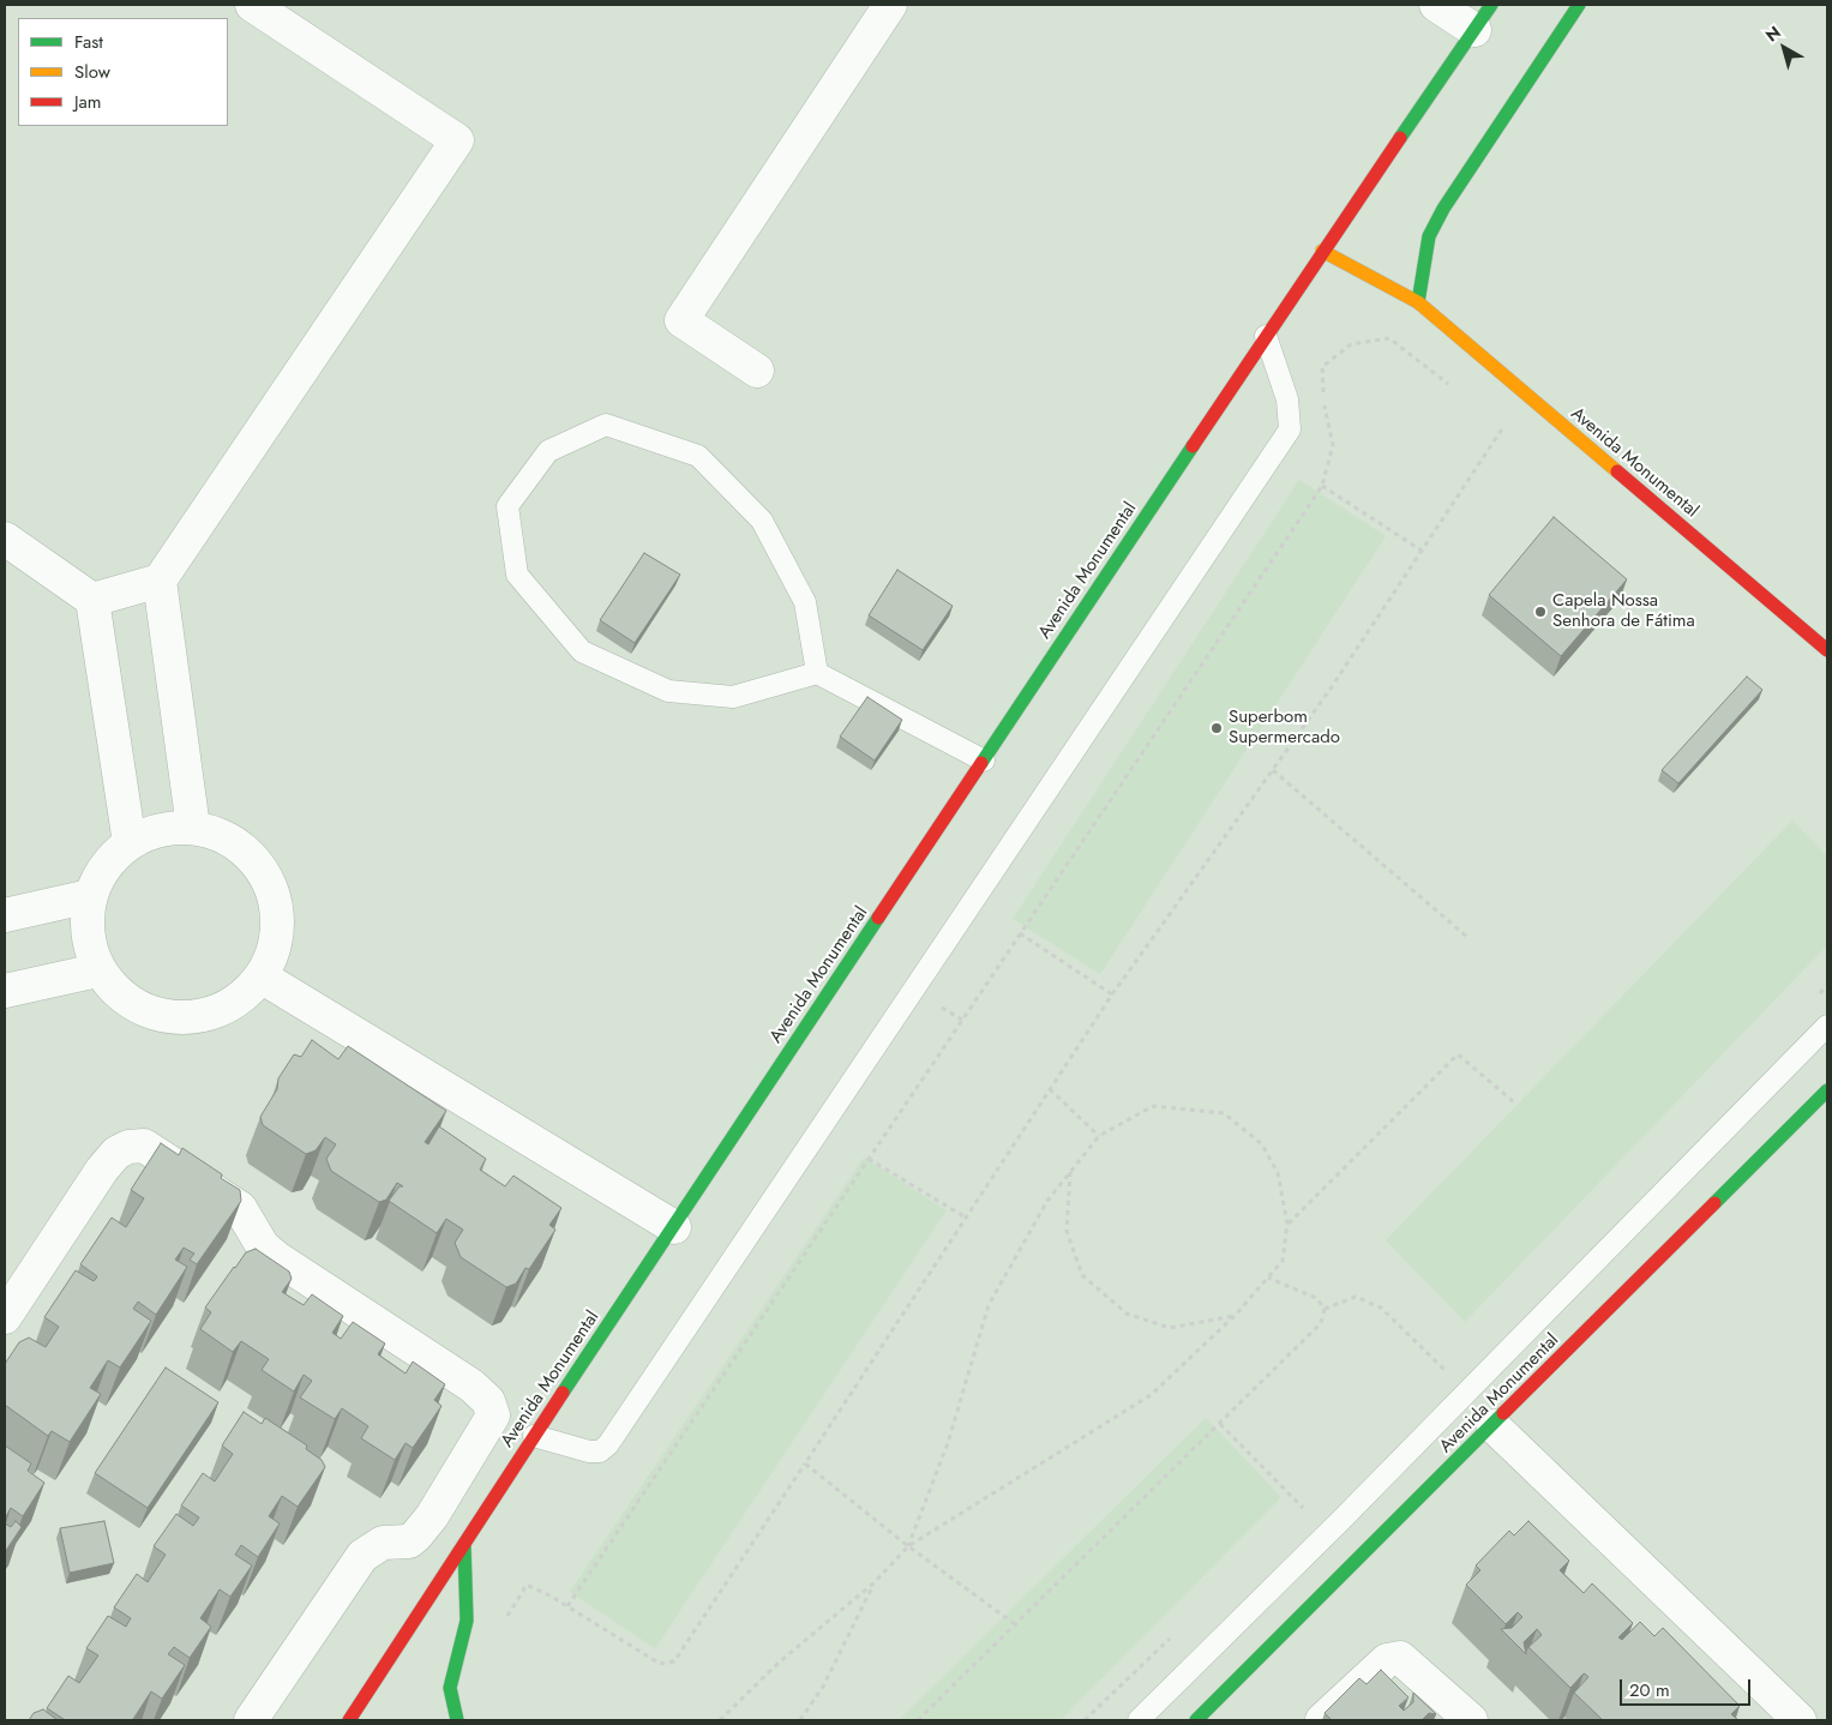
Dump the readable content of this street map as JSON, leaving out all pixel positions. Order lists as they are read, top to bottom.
{
  "streets": {
    "street": ["Avenida Monumental"]
  },
  "places": ["Capela Nossa Senhora de Fátima", "Superbom Supermercado"],
  "legend": ["Fast", "Slow", "Jam"],
  "scale_bar": "20 m",
  "north": "top left"
}
